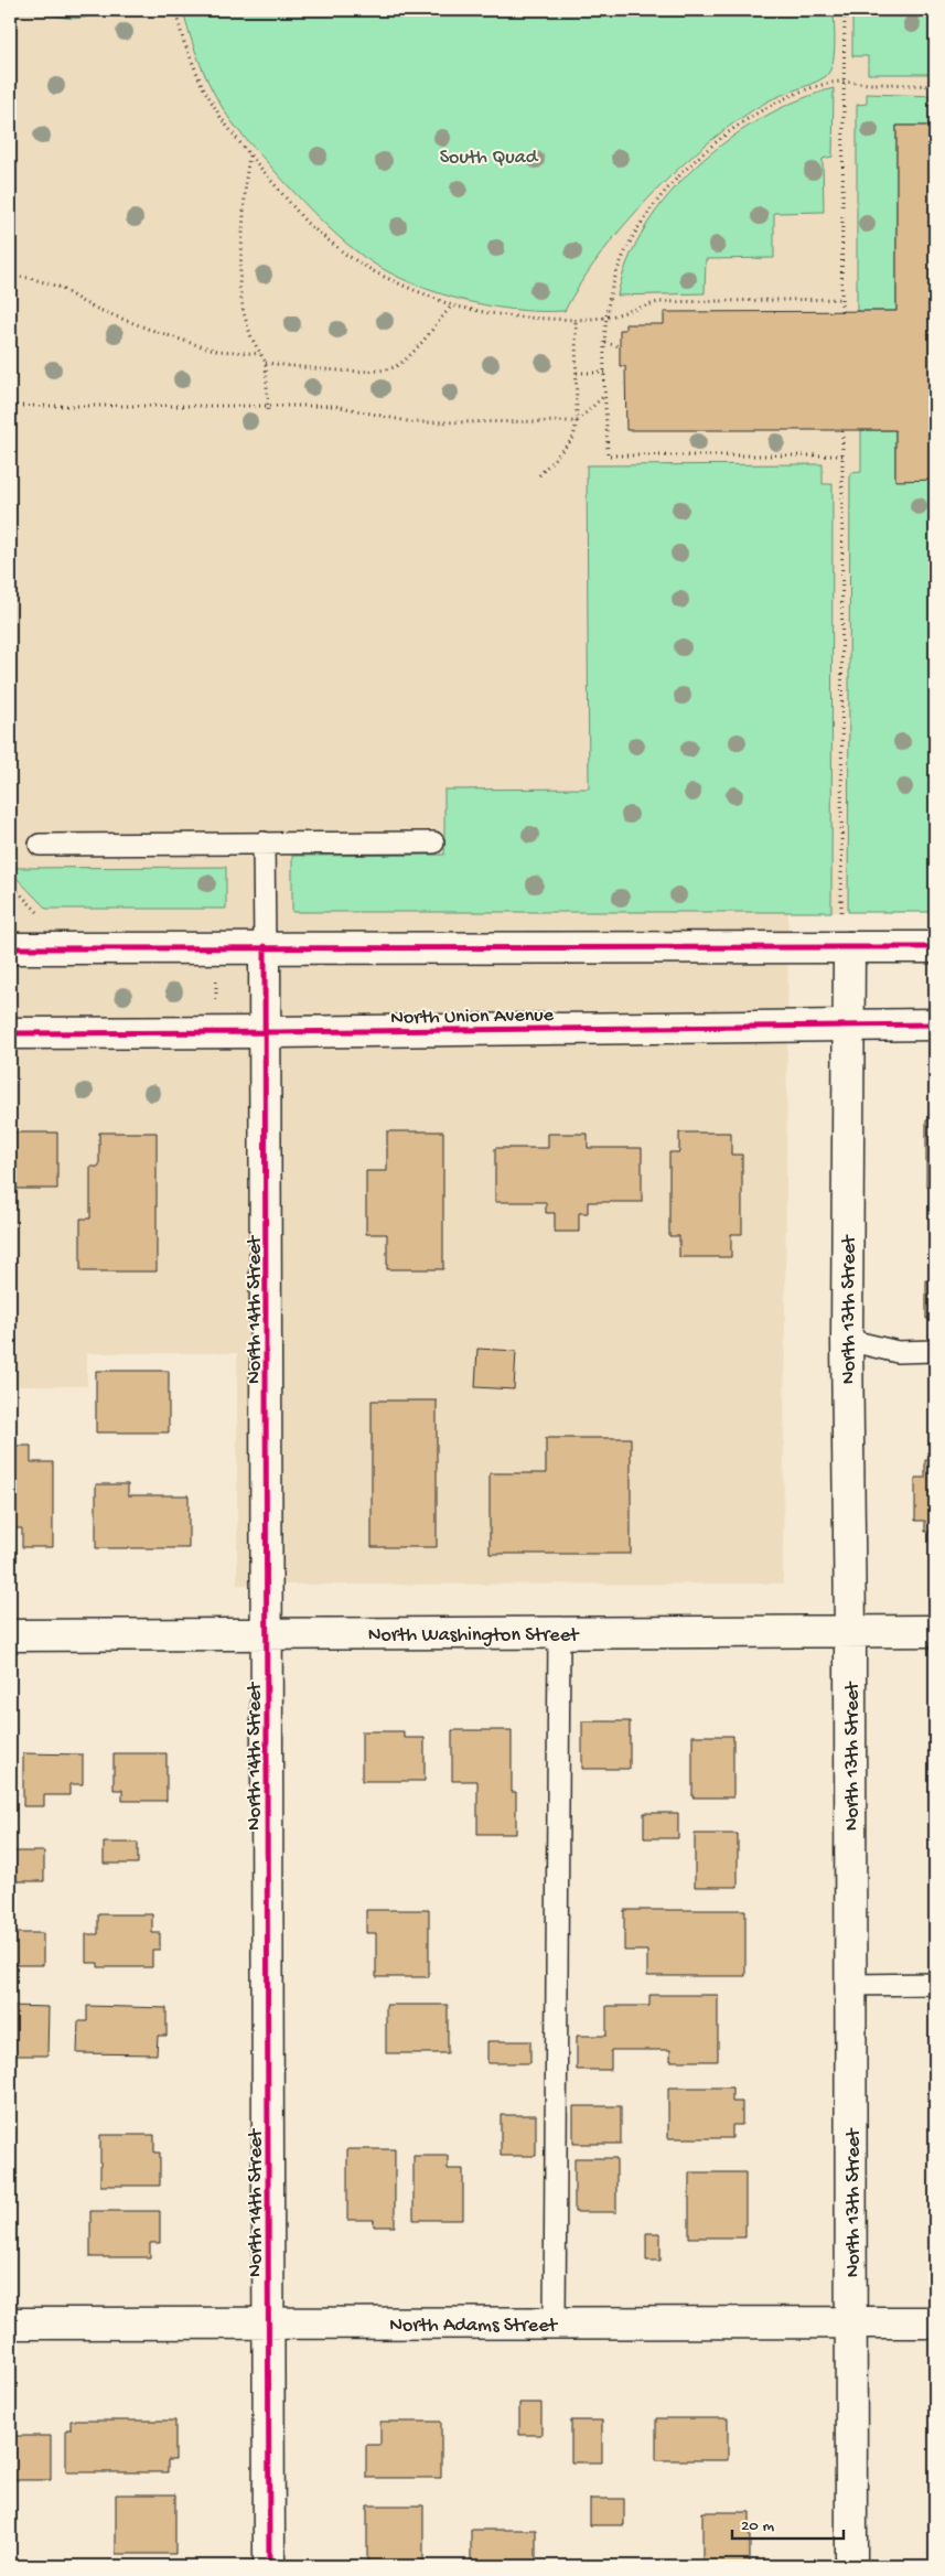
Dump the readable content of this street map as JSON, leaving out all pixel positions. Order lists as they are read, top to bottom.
{
  "streets": {
    "street": [
      "North Union Avenue",
      "North 14th Street",
      "North 13th Street",
      "North Washington Street",
      "North Adams Street"
    ]
  },
  "crossings": [
    ["North Union Avenue", "North 14th Street"],
    ["North Union Avenue", "North 13th Street"],
    ["North 14th Street", "North Washington Street"],
    ["North 14th Street", "North Adams Street"],
    ["North 13th Street", "North Washington Street"],
    ["North 13th Street", "North Adams Street"]
  ],
  "parks": ["South Quad"],
  "scale_bar": "20 m"
}
